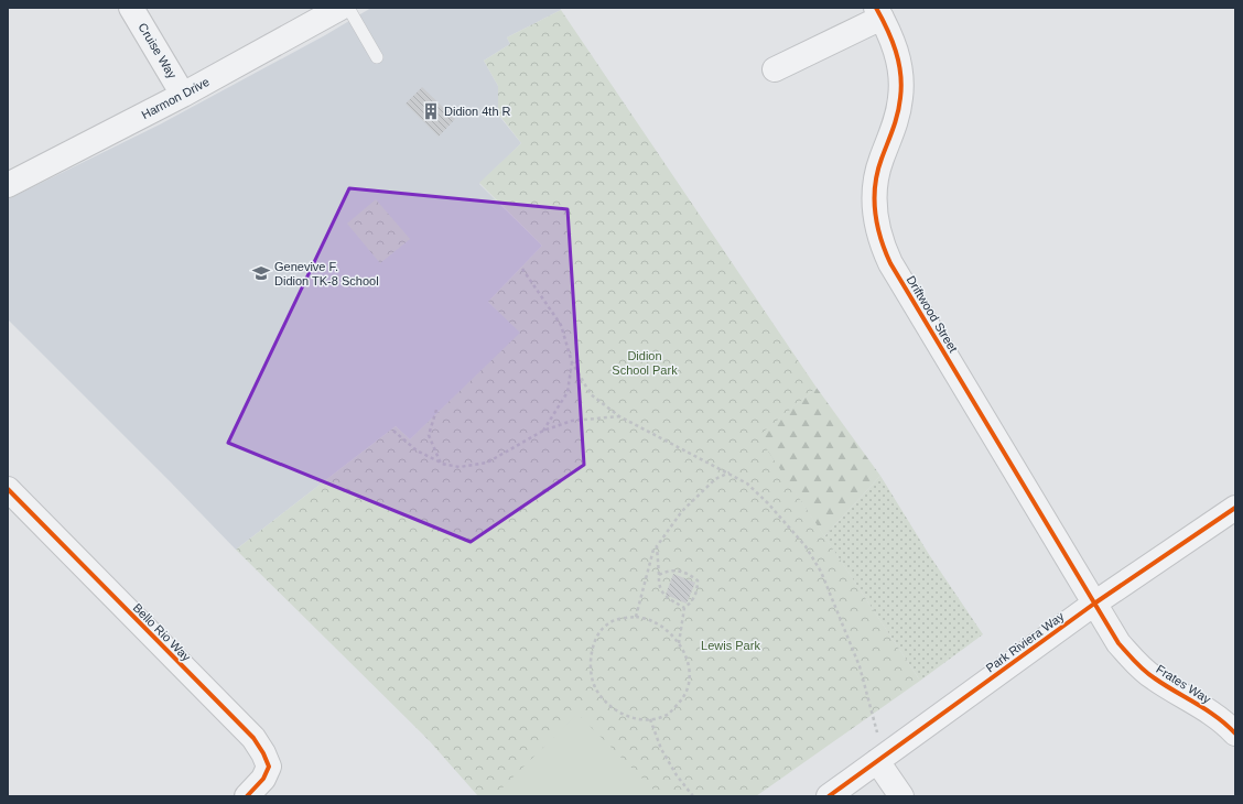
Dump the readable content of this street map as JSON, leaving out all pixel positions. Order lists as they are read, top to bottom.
{
  "streets": {
    "street": [
      "Cruise Way",
      "Harmon Drive",
      "Driftwood Street",
      "Bello Rio Way",
      "Park Riviera Way",
      "Frates Way"
    ]
  },
  "crossings": [
    ["Cruise Way", "Harmon Drive"],
    ["Driftwood Street", "Park Riviera Way"],
    ["Driftwood Street", "Frates Way"],
    ["Park Riviera Way", "Frates Way"]
  ],
  "parks": ["Didion School Park", "Lewis Park"],
  "places": {
    "building": ["Didion 4th R"],
    "school or university": ["Genevive F. Didion TK-8 School"]
  }
}
